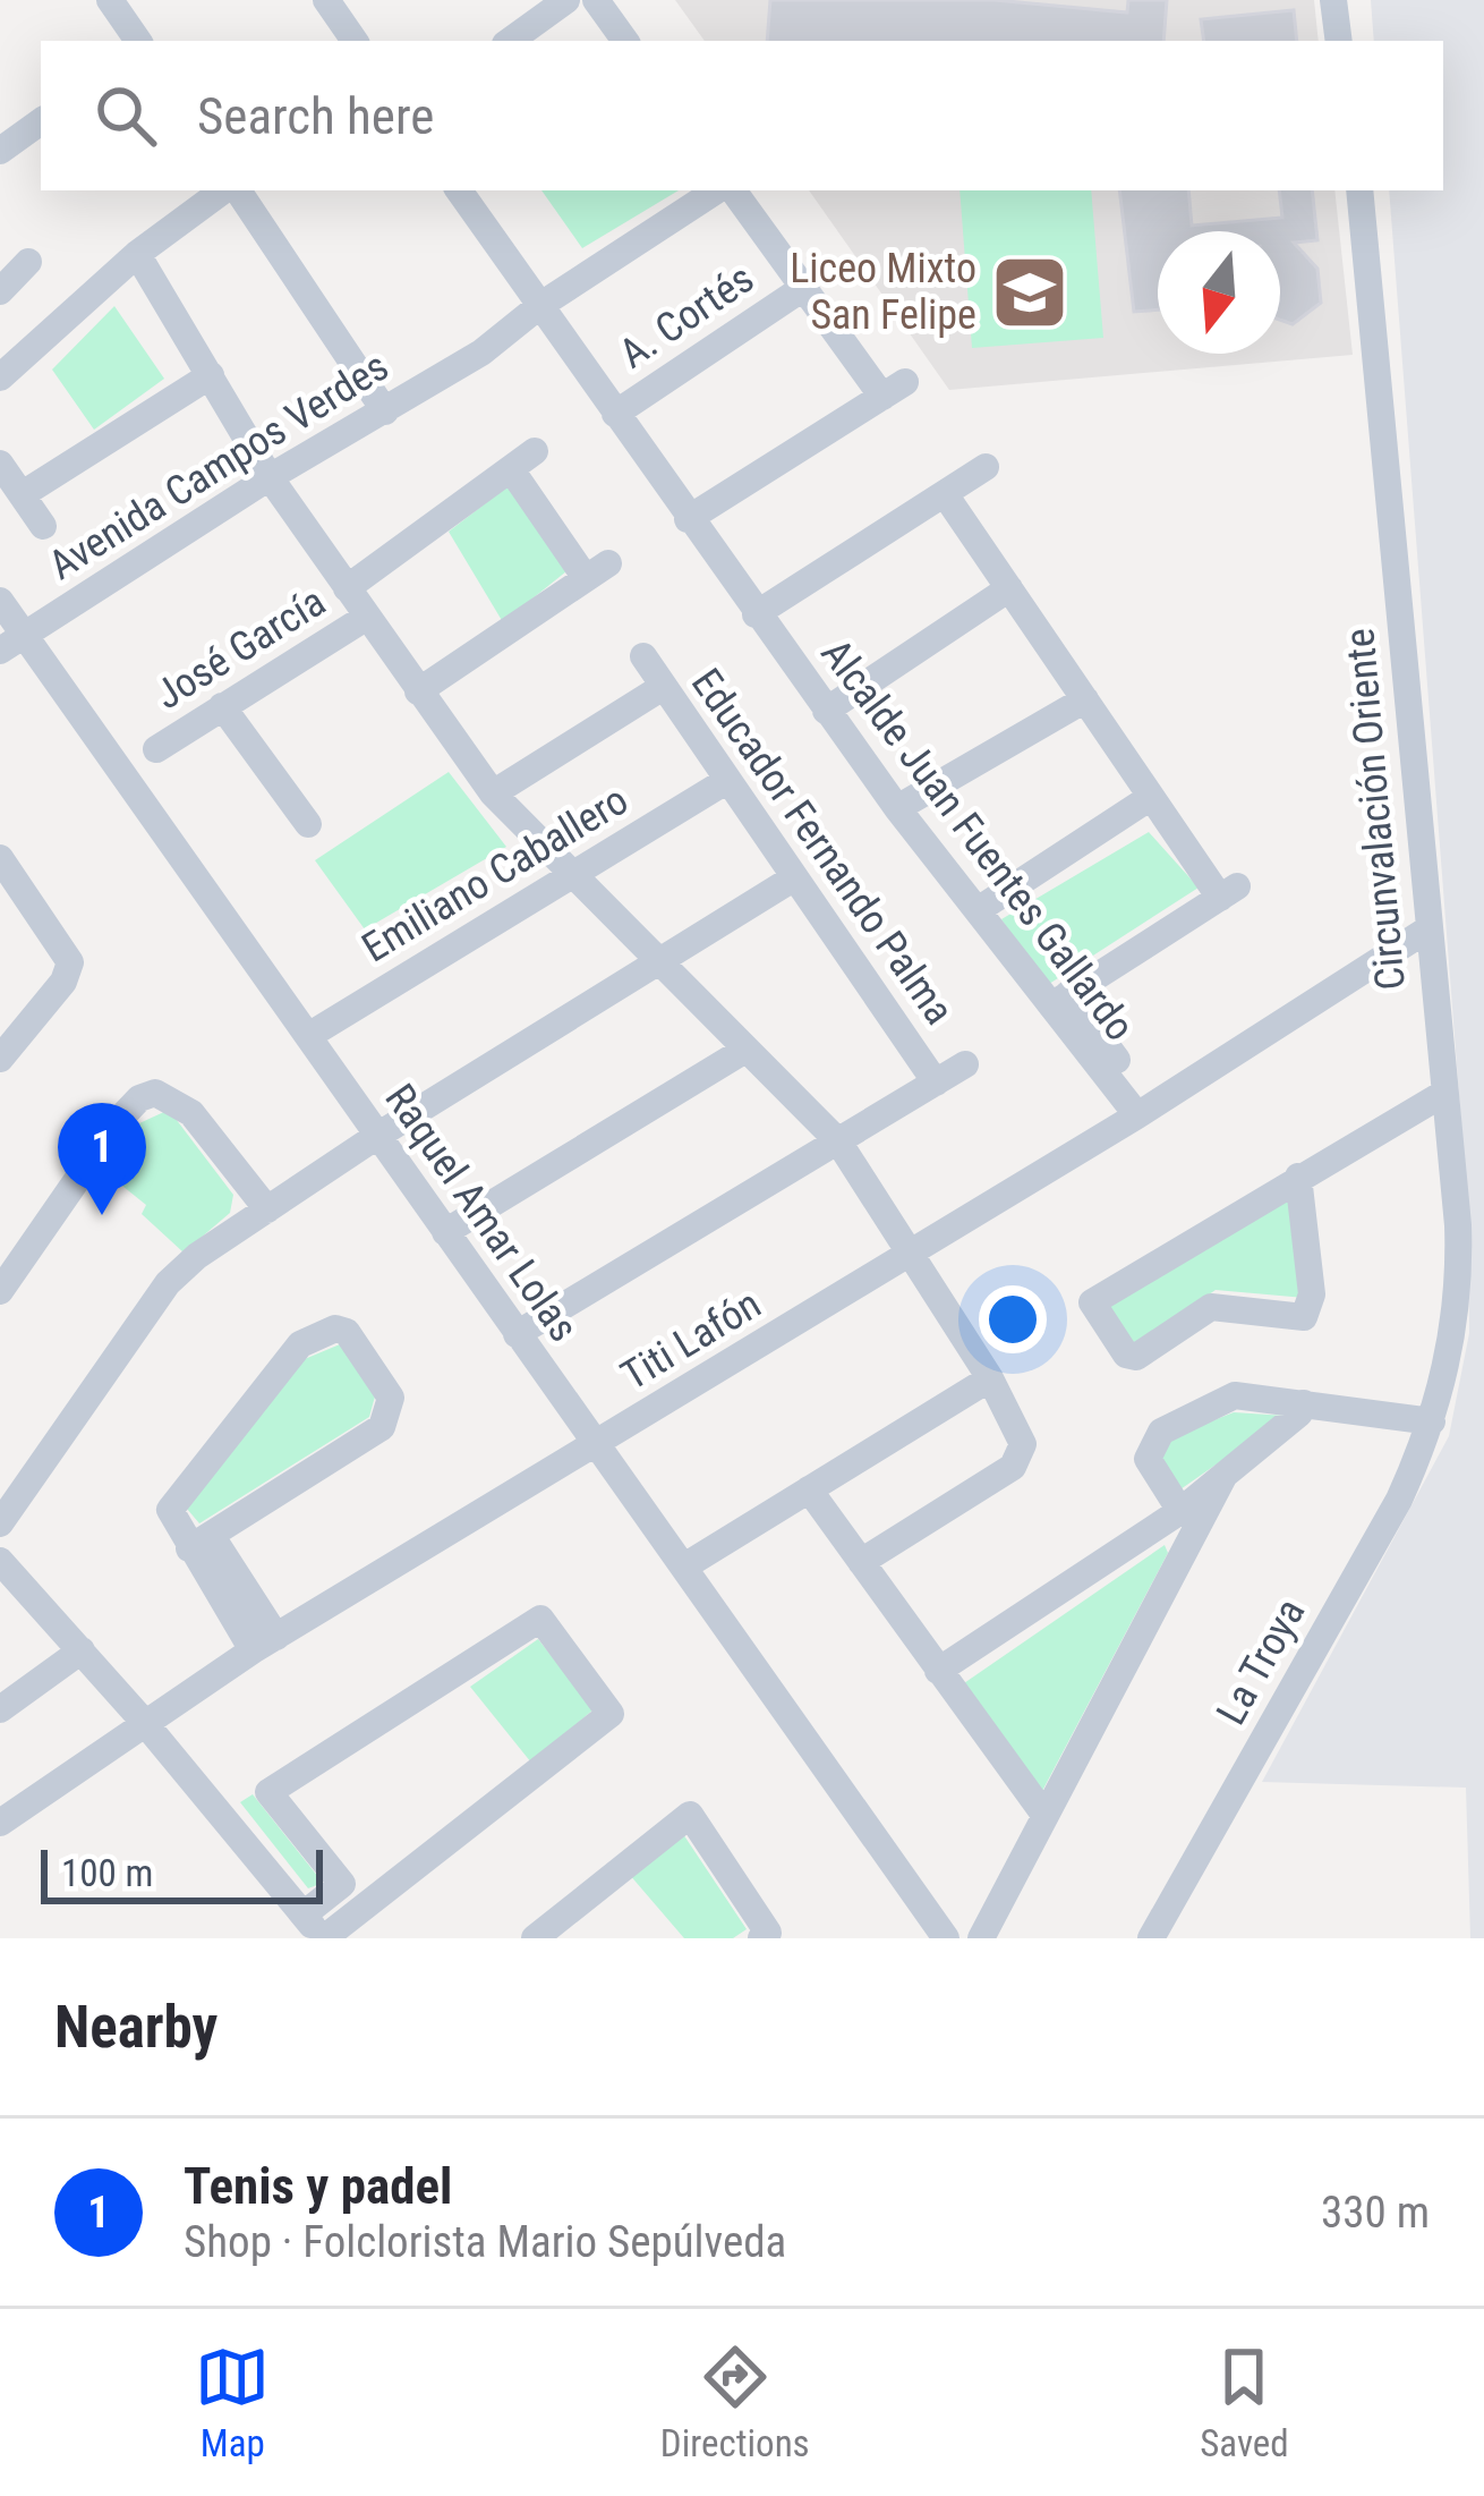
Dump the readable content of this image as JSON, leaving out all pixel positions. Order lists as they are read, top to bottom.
{
  "streets": {
    "street": [
      "A. Cortés",
      "Avenida Campos Verdes",
      "José García",
      "Circunvalación Oriente",
      "Alcalde Juan Fuentes Gallardo",
      "Educador Fernando Palma",
      "Emiliano Caballero",
      "Raquel Amar Lolas",
      "Titi Lafón",
      "La Troya"
    ]
  },
  "crossings": [
    ["A. Cortés", "Alcalde Juan Fuentes Gallardo"],
    ["Avenida Campos Verdes", "Alcalde Juan Fuentes Gallardo"],
    ["Avenida Campos Verdes", "Raquel Amar Lolas"],
    ["Circunvalación Oriente", "Titi Lafón"],
    ["Circunvalación Oriente", "La Troya"],
    ["Alcalde Juan Fuentes Gallardo", "Titi Lafón"],
    ["Educador Fernando Palma", "Emiliano Caballero"],
    ["Emiliano Caballero", "Raquel Amar Lolas"],
    ["Raquel Amar Lolas", "Titi Lafón"]
  ],
  "places": {
    "school or university": ["Liceo Mixto San Felipe"]
  },
  "scale_bar": "100 m",
  "north": "bottom",
  "page": {
    "search": "Search here",
    "pins": "1",
    "scale": "100 m",
    "heading": "Nearby",
    "list": [
      {
        "mark": "1",
        "name": "Tenis y padel",
        "note": "Shop · Folclorista Mario Sepúlveda",
        "value": "330 m"
      }
    ],
    "nav": ["Map", "Directions", "Saved"]
  }
}
